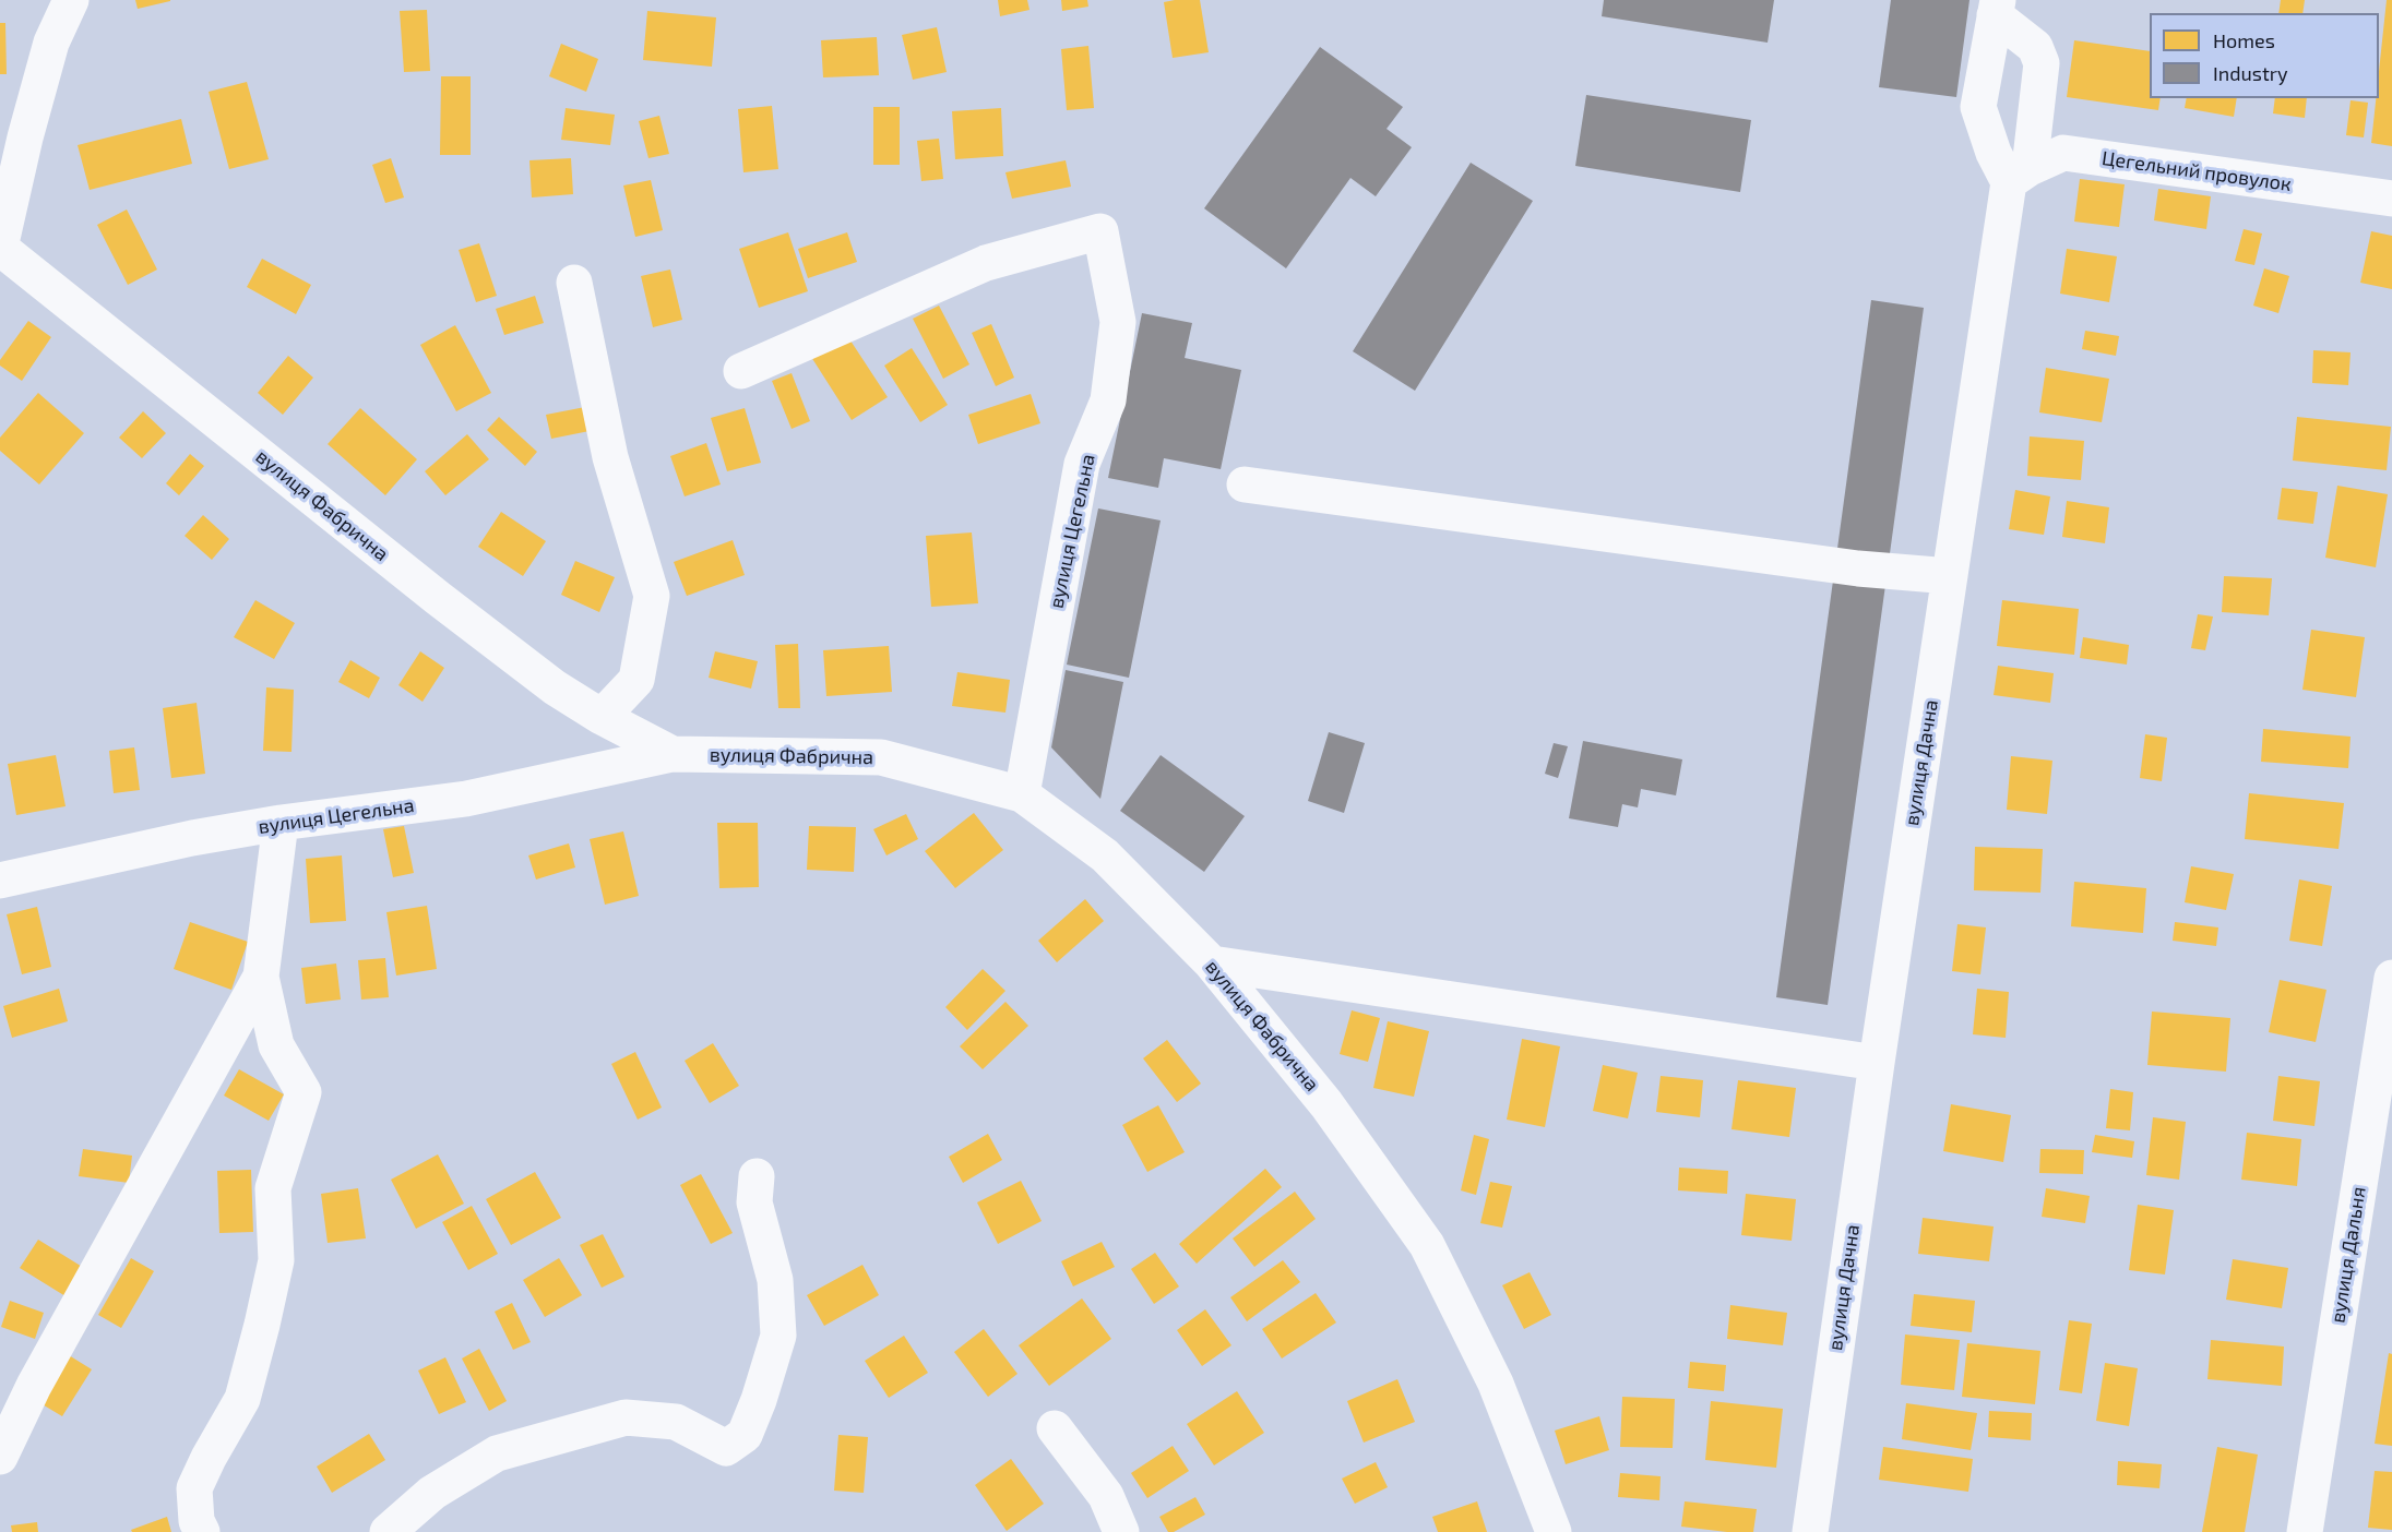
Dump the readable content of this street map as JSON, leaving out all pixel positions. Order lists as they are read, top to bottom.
{
  "streets": {
    "street": [
      "Цегельний провулок",
      "вулиця Фабрична",
      "вулиця Цегельна",
      "вулиця Дачна",
      "вулиця Дальня"
    ]
  },
  "crossings": [
    ["Цегельний провулок", "вулиця Дачна"],
    ["вулиця Фабрична", "вулиця Цегельна"]
  ],
  "legend": ["Homes", "Industry"]
}
